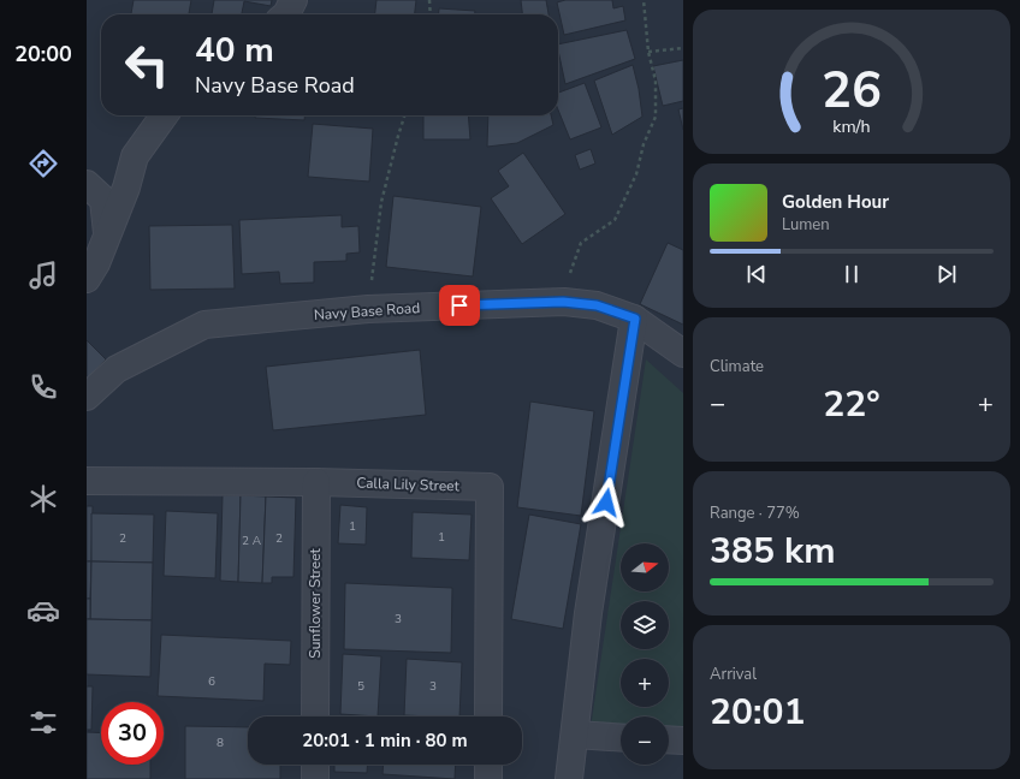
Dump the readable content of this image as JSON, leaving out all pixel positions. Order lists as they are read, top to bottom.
{
  "streets": {
    "street": ["Navy Base Road", "Calla Lily Street", "Sunflower Street"]
  },
  "crossings": [
    ["Calla Lily Street", "Sunflower Street"]
  ],
  "house_numbers": [
    "1",
    "1",
    "2",
    "2",
    "2 A",
    "3",
    "6",
    "5",
    "3",
    "8"
  ],
  "north": "right",
  "page": {
    "tabs": "20:00",
    "turn": ["40 m", "Navy Base Road"],
    "song": ["Golden Hour", "Lumen"],
    "tile": [
      "Climate",
      ["Range · 77%", "385 km"],
      ["Arrival", "20:01"]
    ],
    "heat": ["−", "22°", "+"],
    "map_buttons": ["+", "−"],
    "limit": "30",
    "trip": "20:01 · 1 min · 80 m",
    "gauge": ["26", "km/h"]
  }
}
